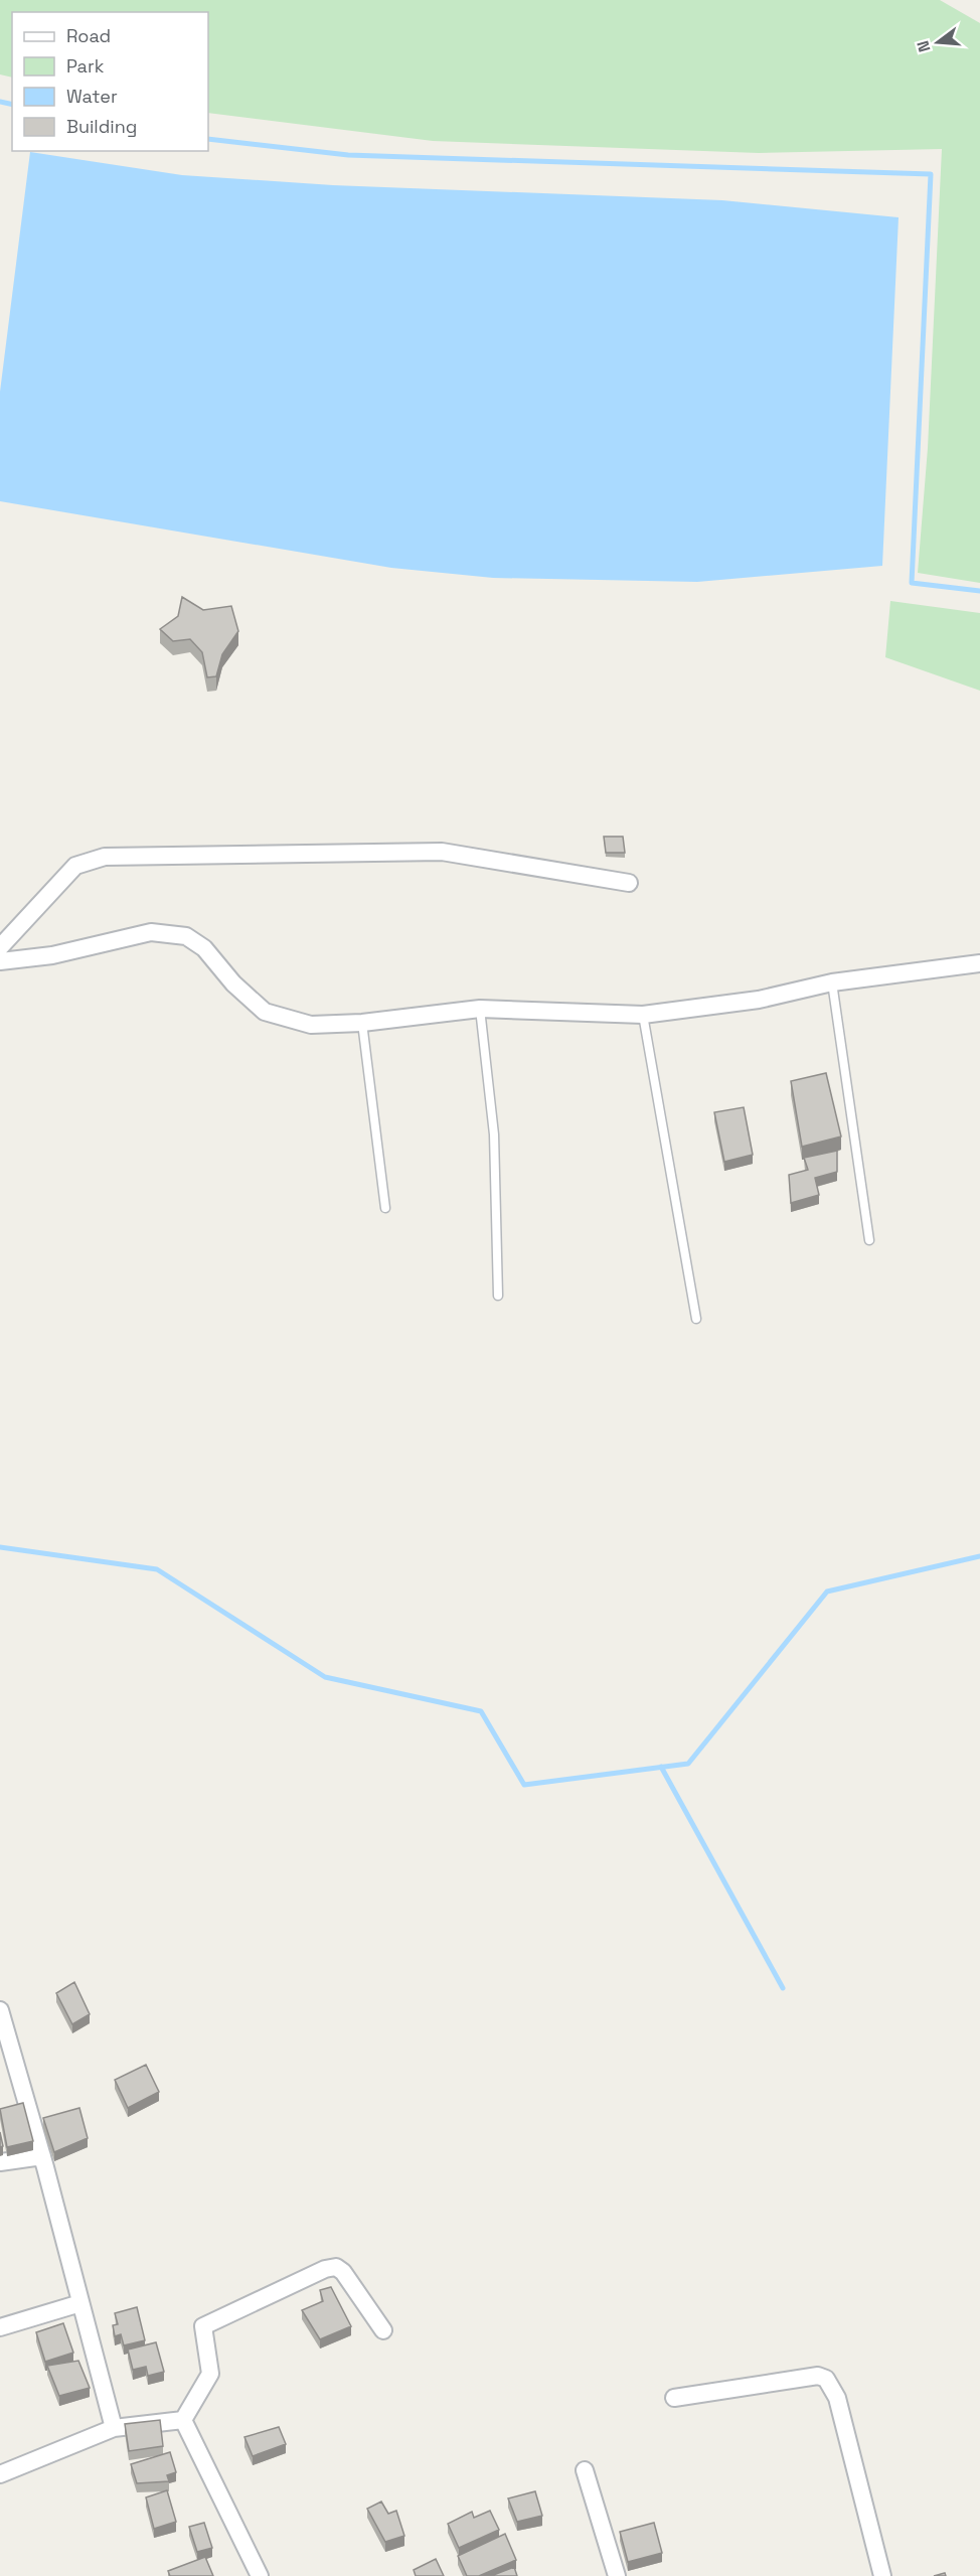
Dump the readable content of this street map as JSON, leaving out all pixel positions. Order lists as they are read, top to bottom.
{
  "legend": [
    "Road",
    "Park",
    "Water",
    "Building"
  ],
  "north": "left"
}
